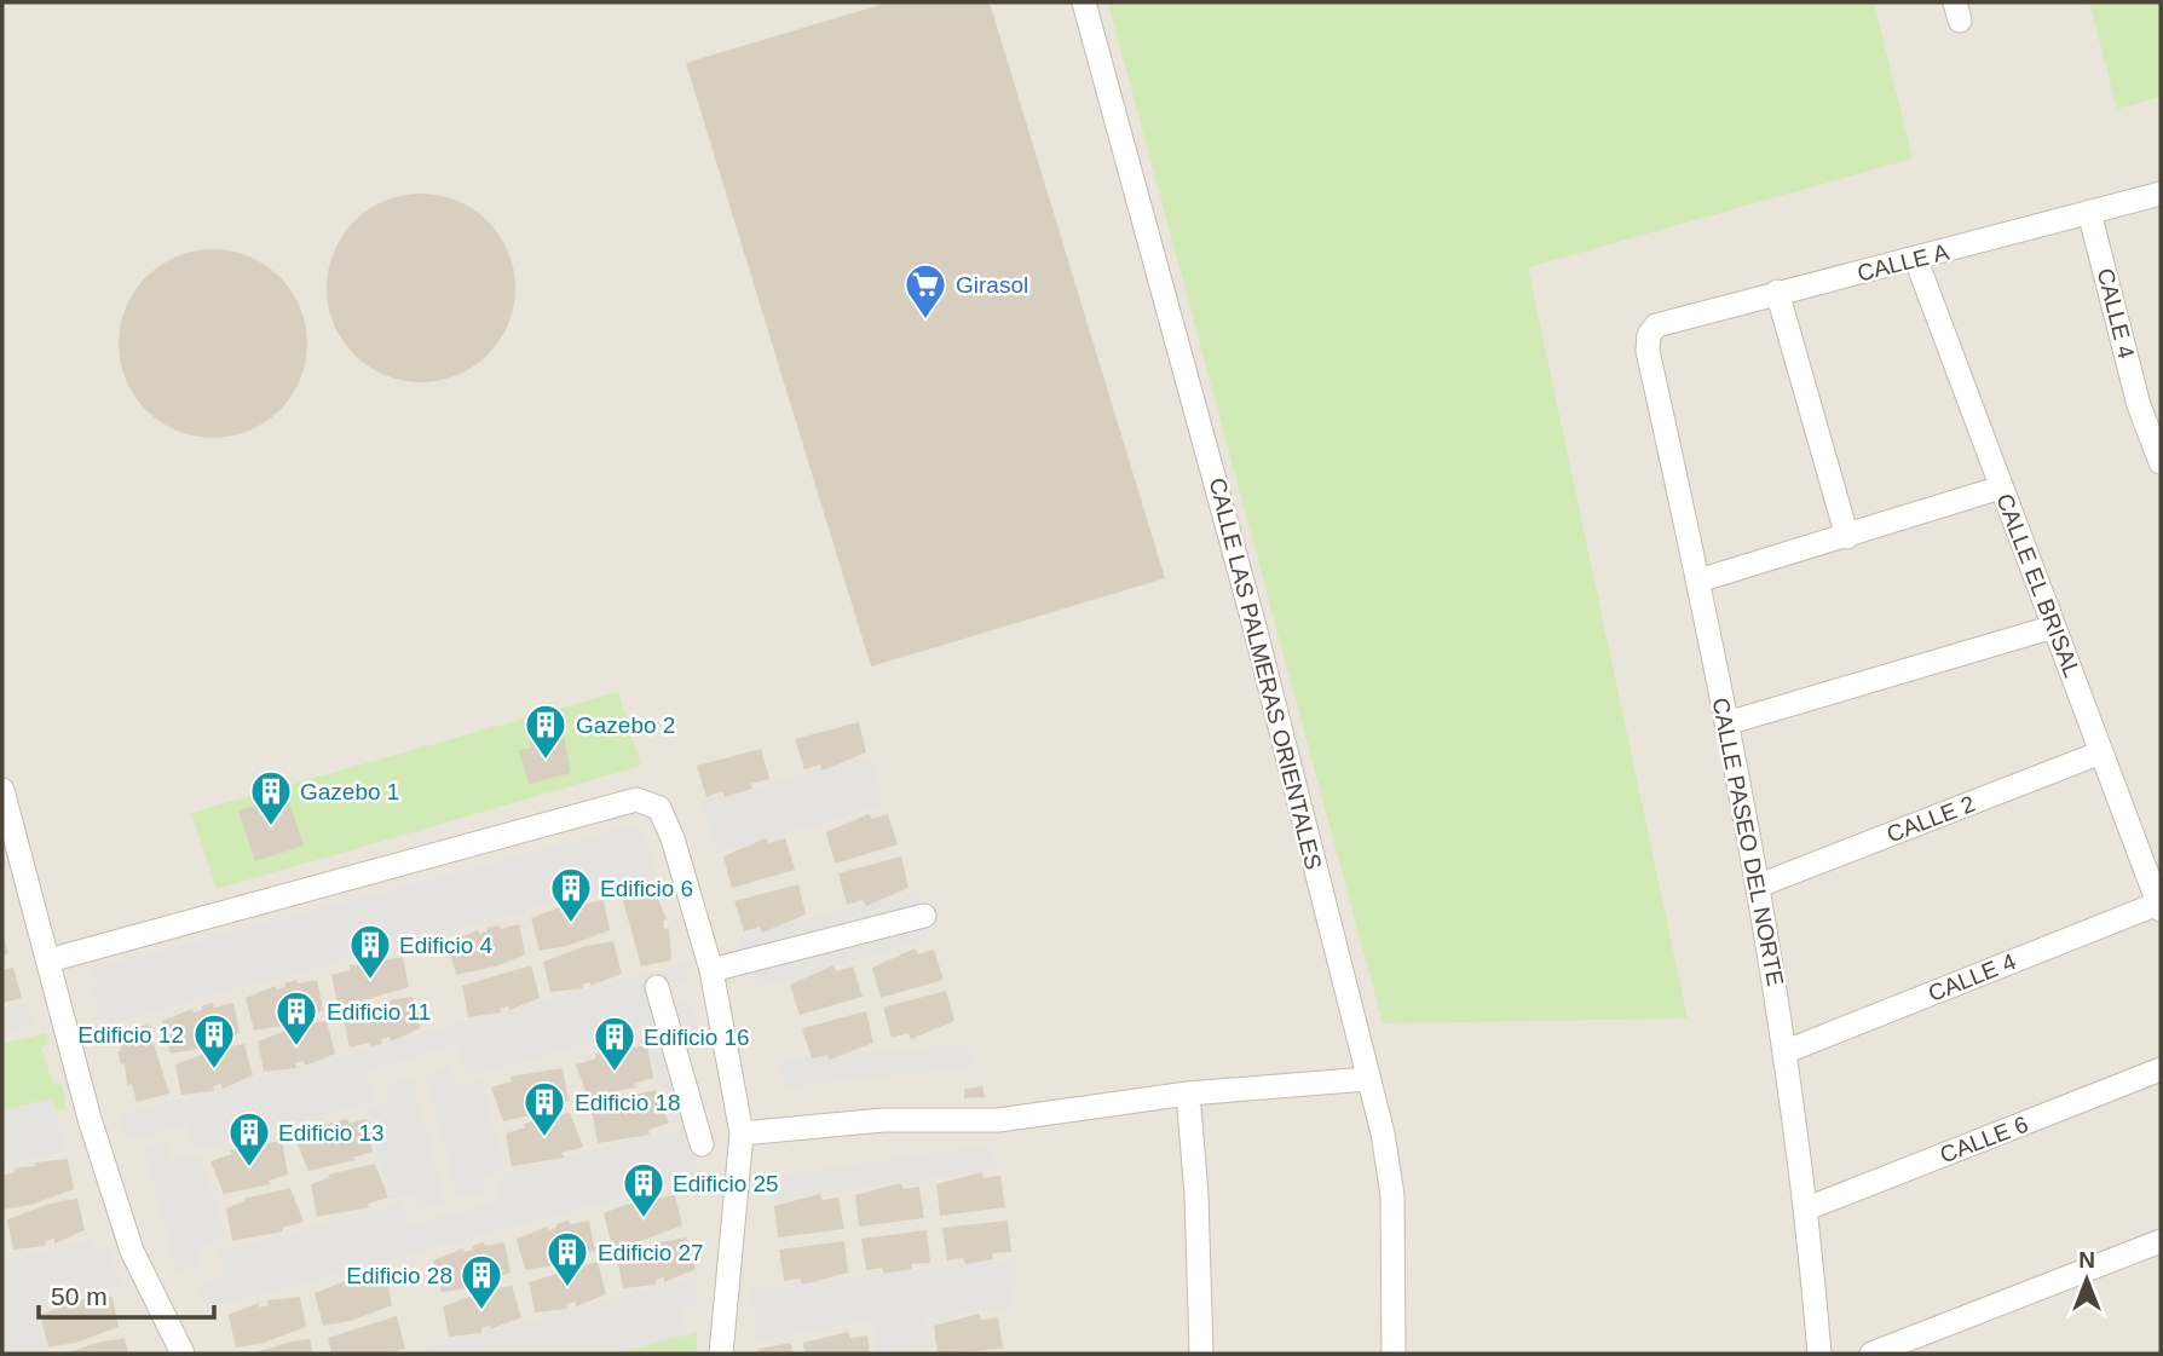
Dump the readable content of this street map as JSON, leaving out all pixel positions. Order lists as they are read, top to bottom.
{
  "streets": {
    "street": [
      "CALLE A",
      "CALLE 4",
      "CALLE EL BRISAL",
      "CALLE LAS PALMERAS ORIENTALES",
      "CALLE 2",
      "CALLE PASEO DEL NORTE",
      "CALLE 6"
    ]
  },
  "crossings": [
    ["CALLE A", "CALLE 4"],
    ["CALLE A", "CALLE EL BRISAL"],
    ["CALLE A", "CALLE PASEO DEL NORTE"],
    ["CALLE 4", "CALLE EL BRISAL"],
    ["CALLE 4", "CALLE PASEO DEL NORTE"],
    ["CALLE EL BRISAL", "CALLE 2"],
    ["CALLE 2", "CALLE PASEO DEL NORTE"],
    ["CALLE PASEO DEL NORTE", "CALLE 6"]
  ],
  "places": {
    "supermarket": ["Girasol"],
    "building": [
      "Gazebo 2",
      "Gazebo 1",
      "Edificio 6",
      "Edificio 4",
      "Edificio 11",
      "Edificio 12",
      "Edificio 16",
      "Edificio 18",
      "Edificio 13",
      "Edificio 25",
      "Edificio 27",
      "Edificio 28"
    ]
  },
  "scale_bar": "50 m",
  "north": "top"
}
